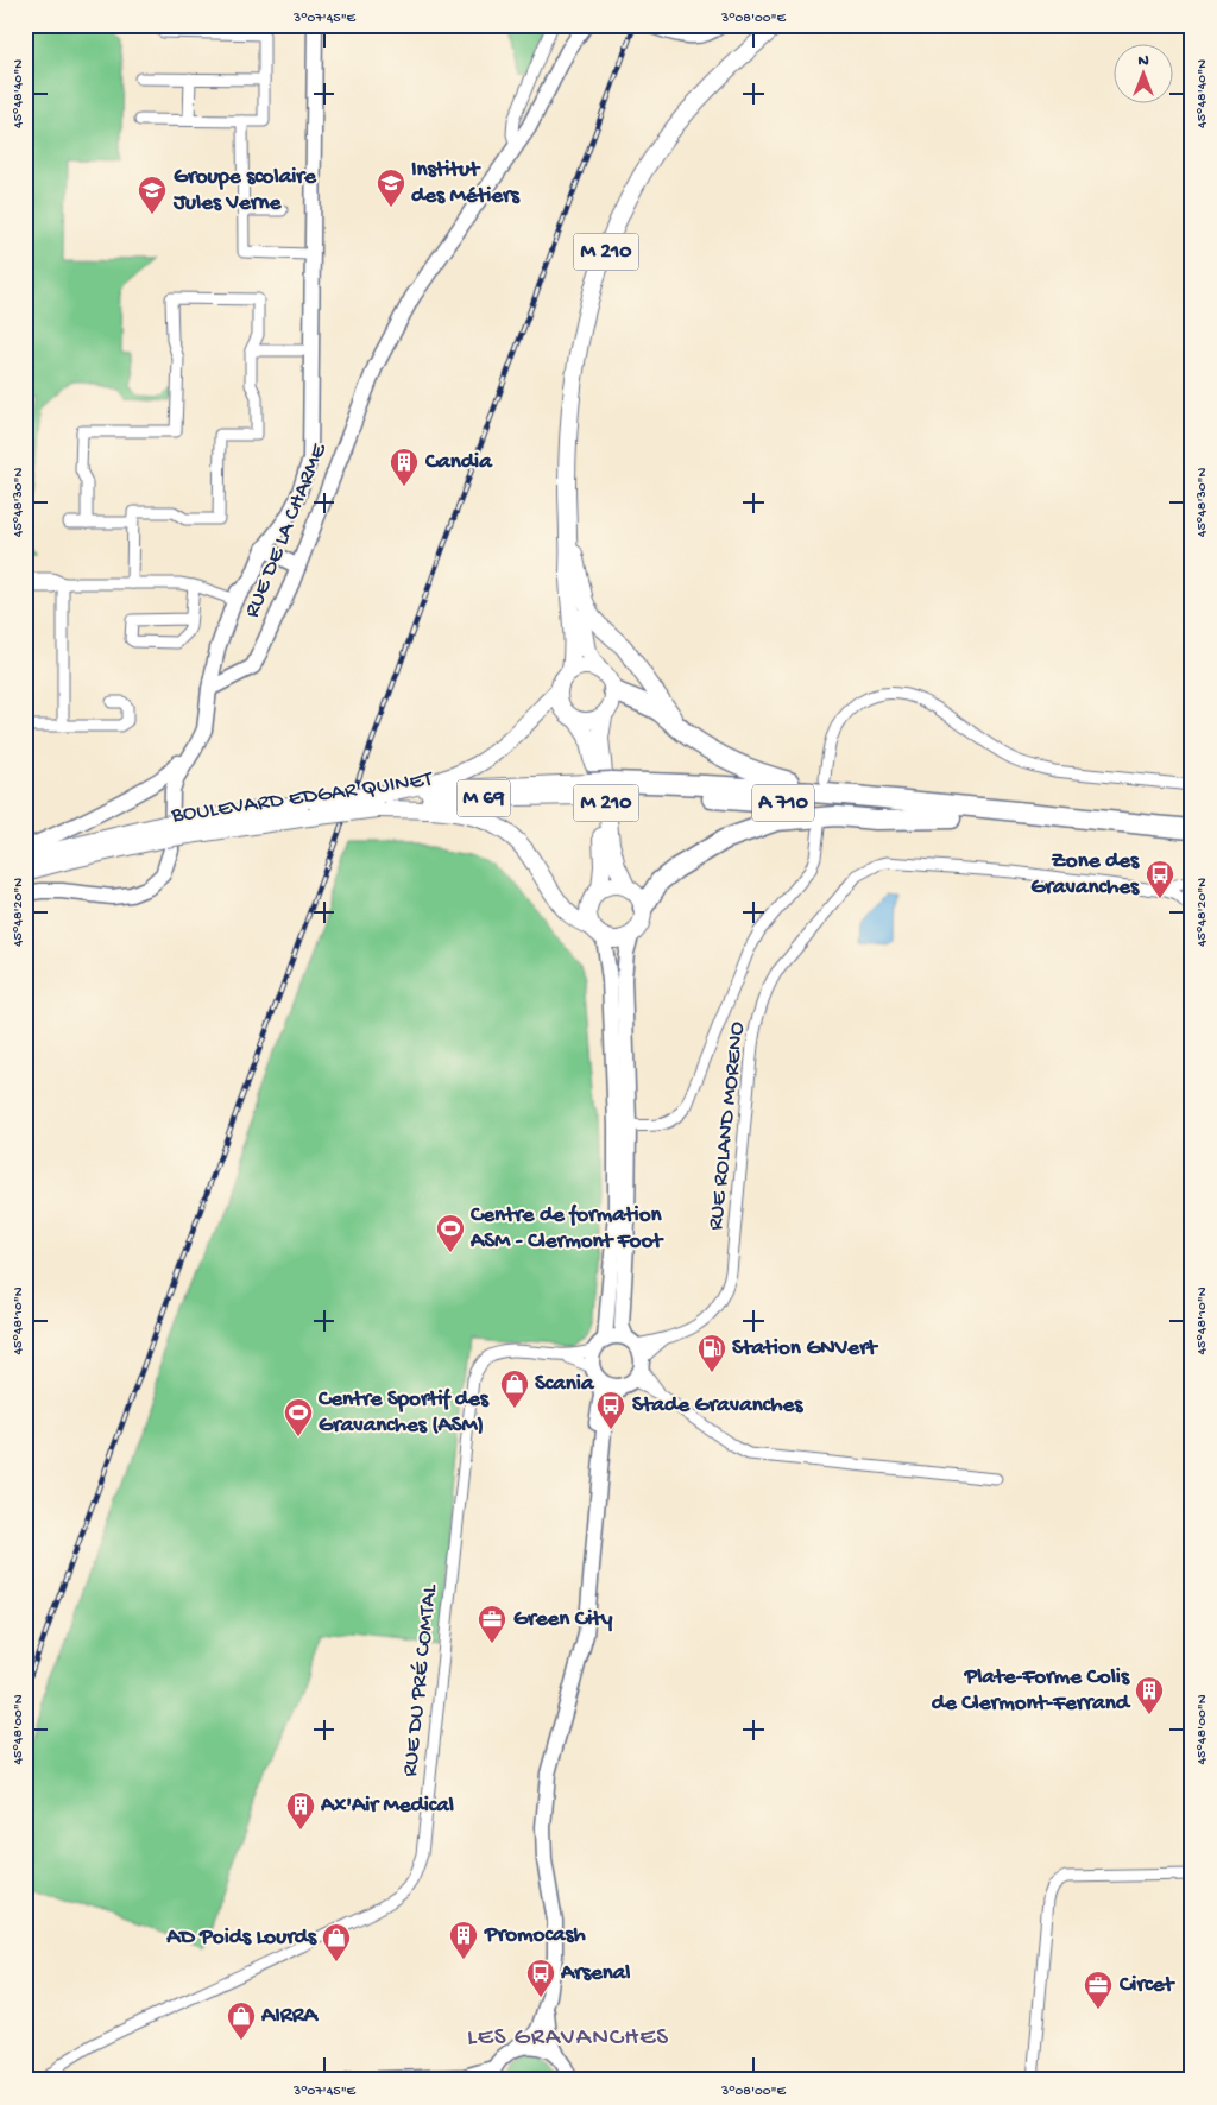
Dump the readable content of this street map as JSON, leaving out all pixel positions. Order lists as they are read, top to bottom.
{
  "streets": {
    "highway": ["A 710"],
    "main road": [
      "M 210",
      "RUE DE LA CHARME",
      "BOULEVARD EDGAR QUINET",
      "M 69"
    ],
    "street": ["RUE ROLAND MORENO", "RUE DU PRÉ COMTAL"]
  },
  "crossings": [
    ["BOULEVARD EDGAR QUINET", "M 69"],
    ["BOULEVARD EDGAR QUINET", "A 710"],
    ["M 69", "A 710"]
  ],
  "districts": ["LES GRAVANCHES"],
  "places": {
    "school or university": ["Institut des Métiers", "Groupe scolaire Jules Verne"],
    "building": [
      "Candia",
      "Plate-Forme Colis de Clermont-Ferrand",
      "Ax'Air Medical",
      "Promocash"
    ],
    "bus stop": ["Zone des Gravanches", "Stade Gravanches", "Arsenal"],
    "sports": ["Centre de formation ASM - Clermont Foot", "Centre Sportif des Gravanches (ASM)"],
    "fuel station": ["Station GNVert"],
    "shop": ["Scania", "AD Poids Lourds", "AIRRA"],
    "office": ["Green City", "Circet"]
  },
  "north": "top",
  "coordinates": [
    "3°07'45\"E",
    "3°08'00\"E",
    "45°48'40\"N",
    "45°48'30\"N",
    "45°48'20\"N",
    "45°48'10\"N",
    "45°48'00\"N"
  ]
}
